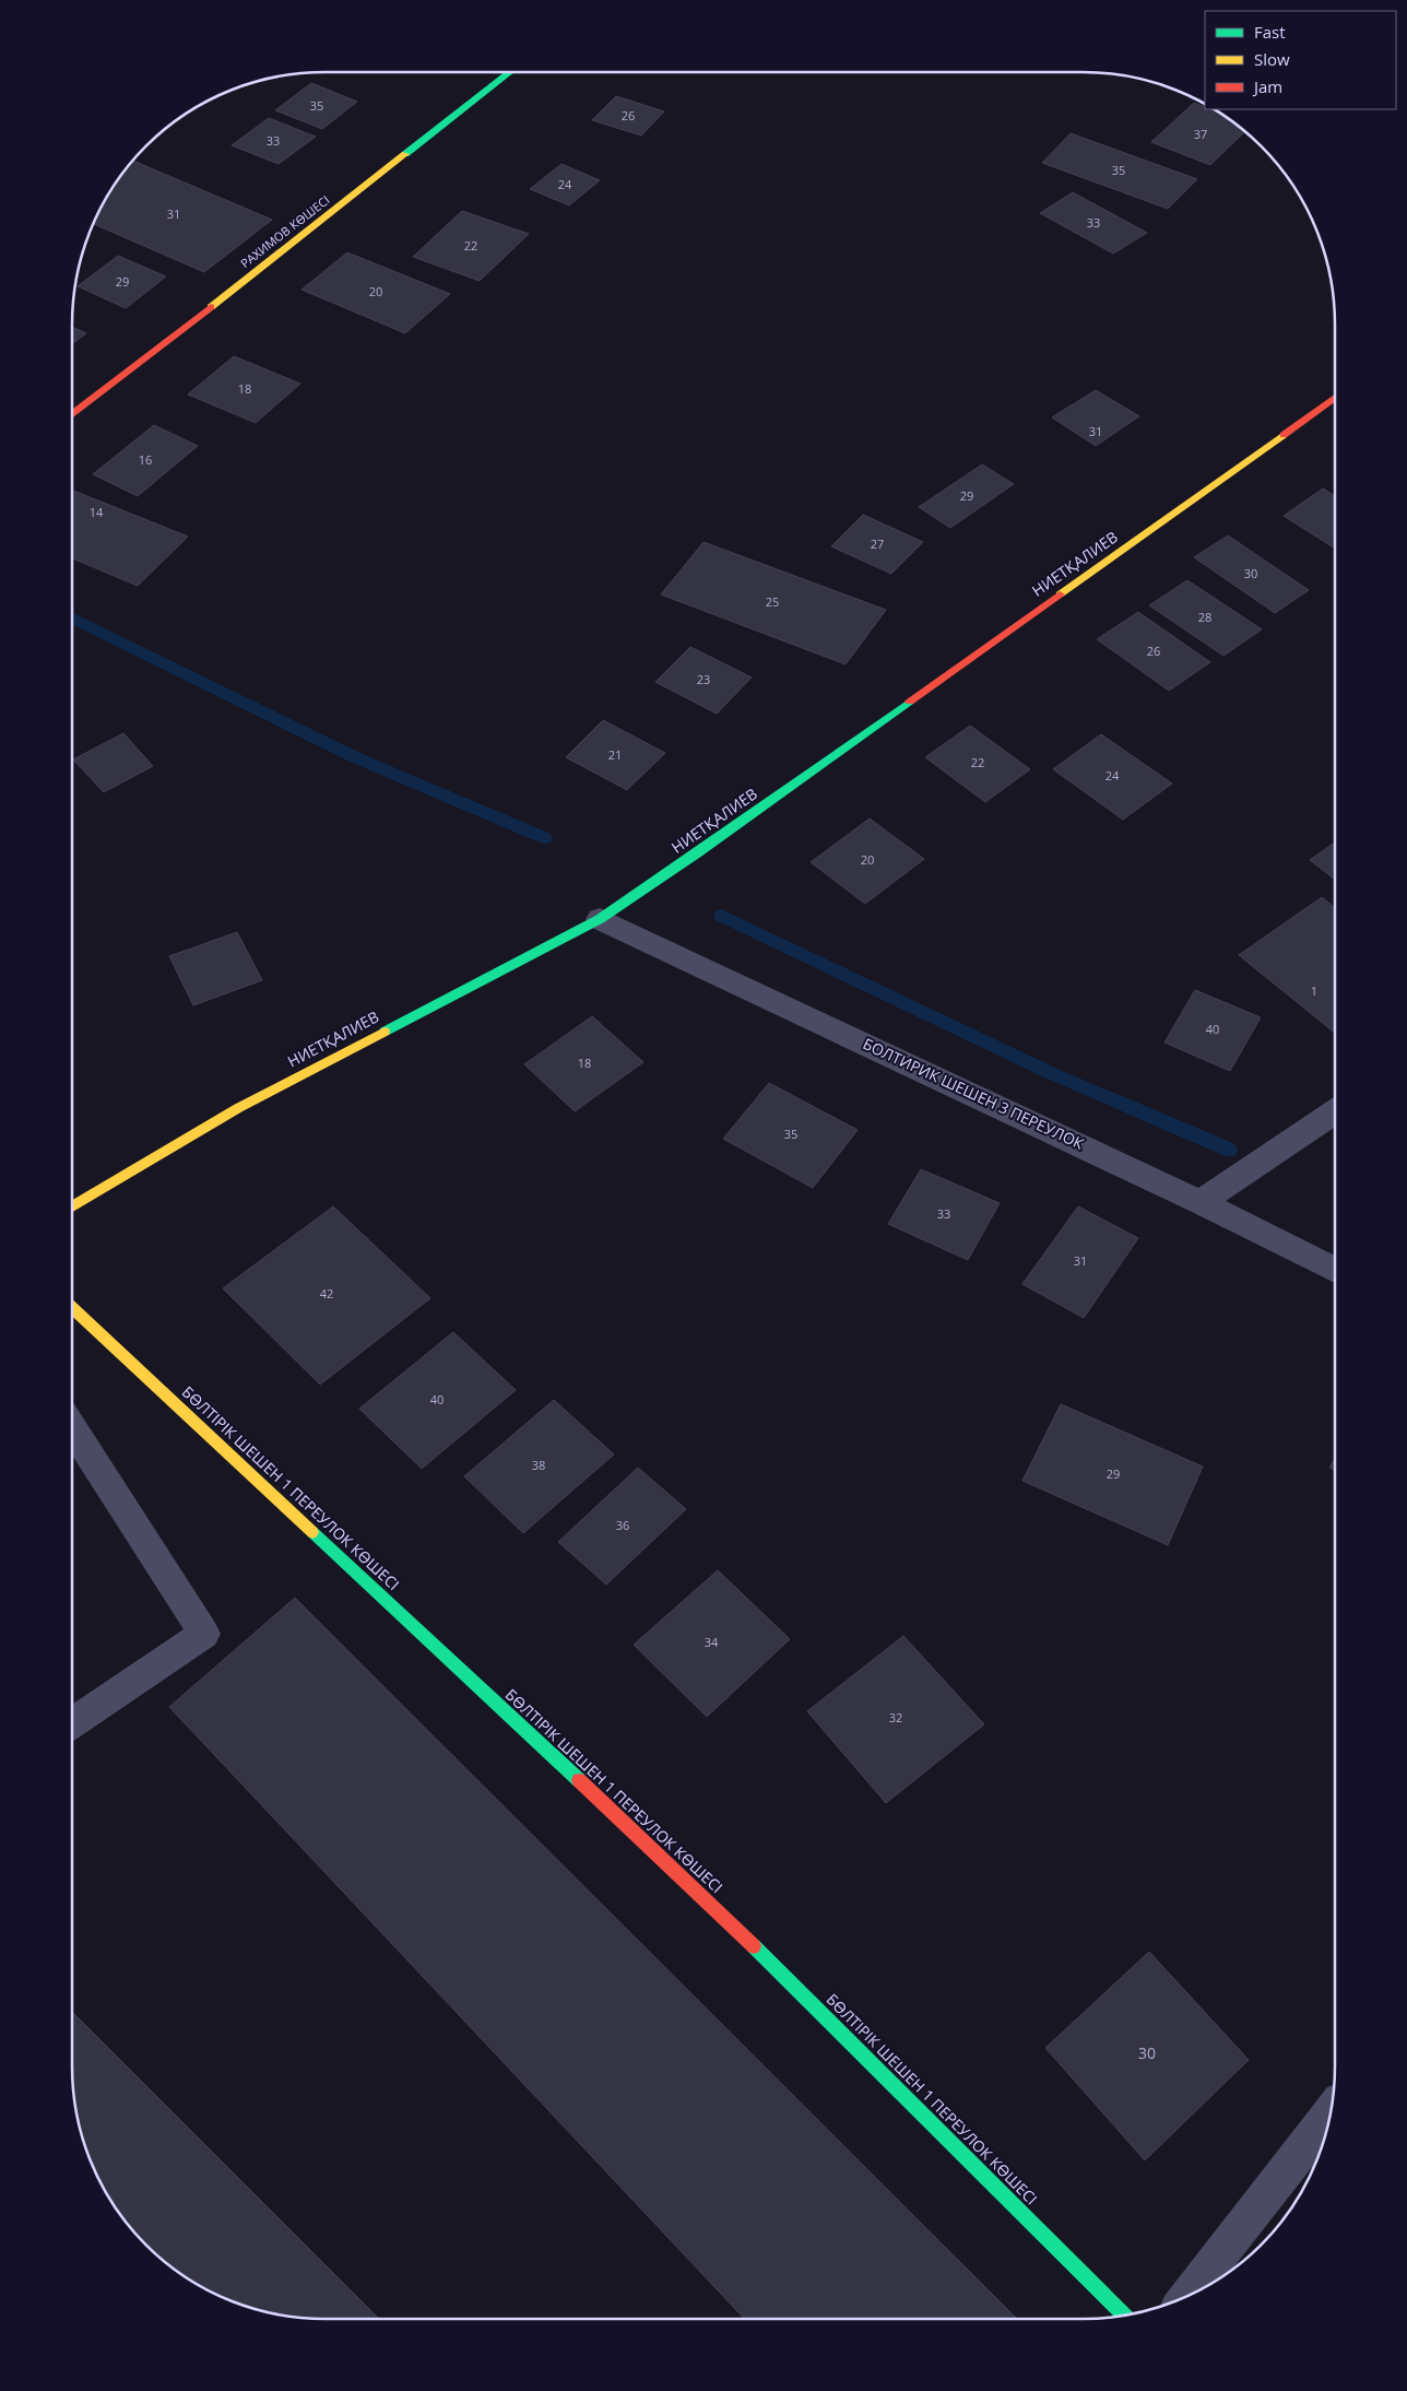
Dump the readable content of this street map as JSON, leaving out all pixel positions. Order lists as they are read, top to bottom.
{
  "streets": {
    "street": [
      "РАХИМОВ КӨШЕСІ",
      "НИЕТҚАЛИЕВ",
      "БОЛТИРИК ШЕШЕН 3 ПЕРЕУЛОК",
      "БӨЛТІРІК ШЕШЕН 1 ПЕРЕУЛОК КӨШЕСІ"
    ]
  },
  "crossings": [
    ["НИЕТҚАЛИЕВ", "БОЛТИРИК ШЕШЕН 3 ПЕРЕУЛОК"]
  ],
  "house_numbers": [
    "35",
    "26",
    "37",
    "33",
    "35",
    "24",
    "31",
    "33",
    "22",
    "29",
    "20",
    "18",
    "31",
    "16",
    "29",
    "14",
    "27",
    "30",
    "25",
    "28",
    "26",
    "23",
    "21",
    "22",
    "24",
    "20",
    "1",
    "40",
    "18",
    "35",
    "33",
    "31",
    "42",
    "40",
    "38",
    "29",
    "36",
    "34",
    "32",
    "30"
  ],
  "legend": ["Fast", "Slow", "Jam"]
}
